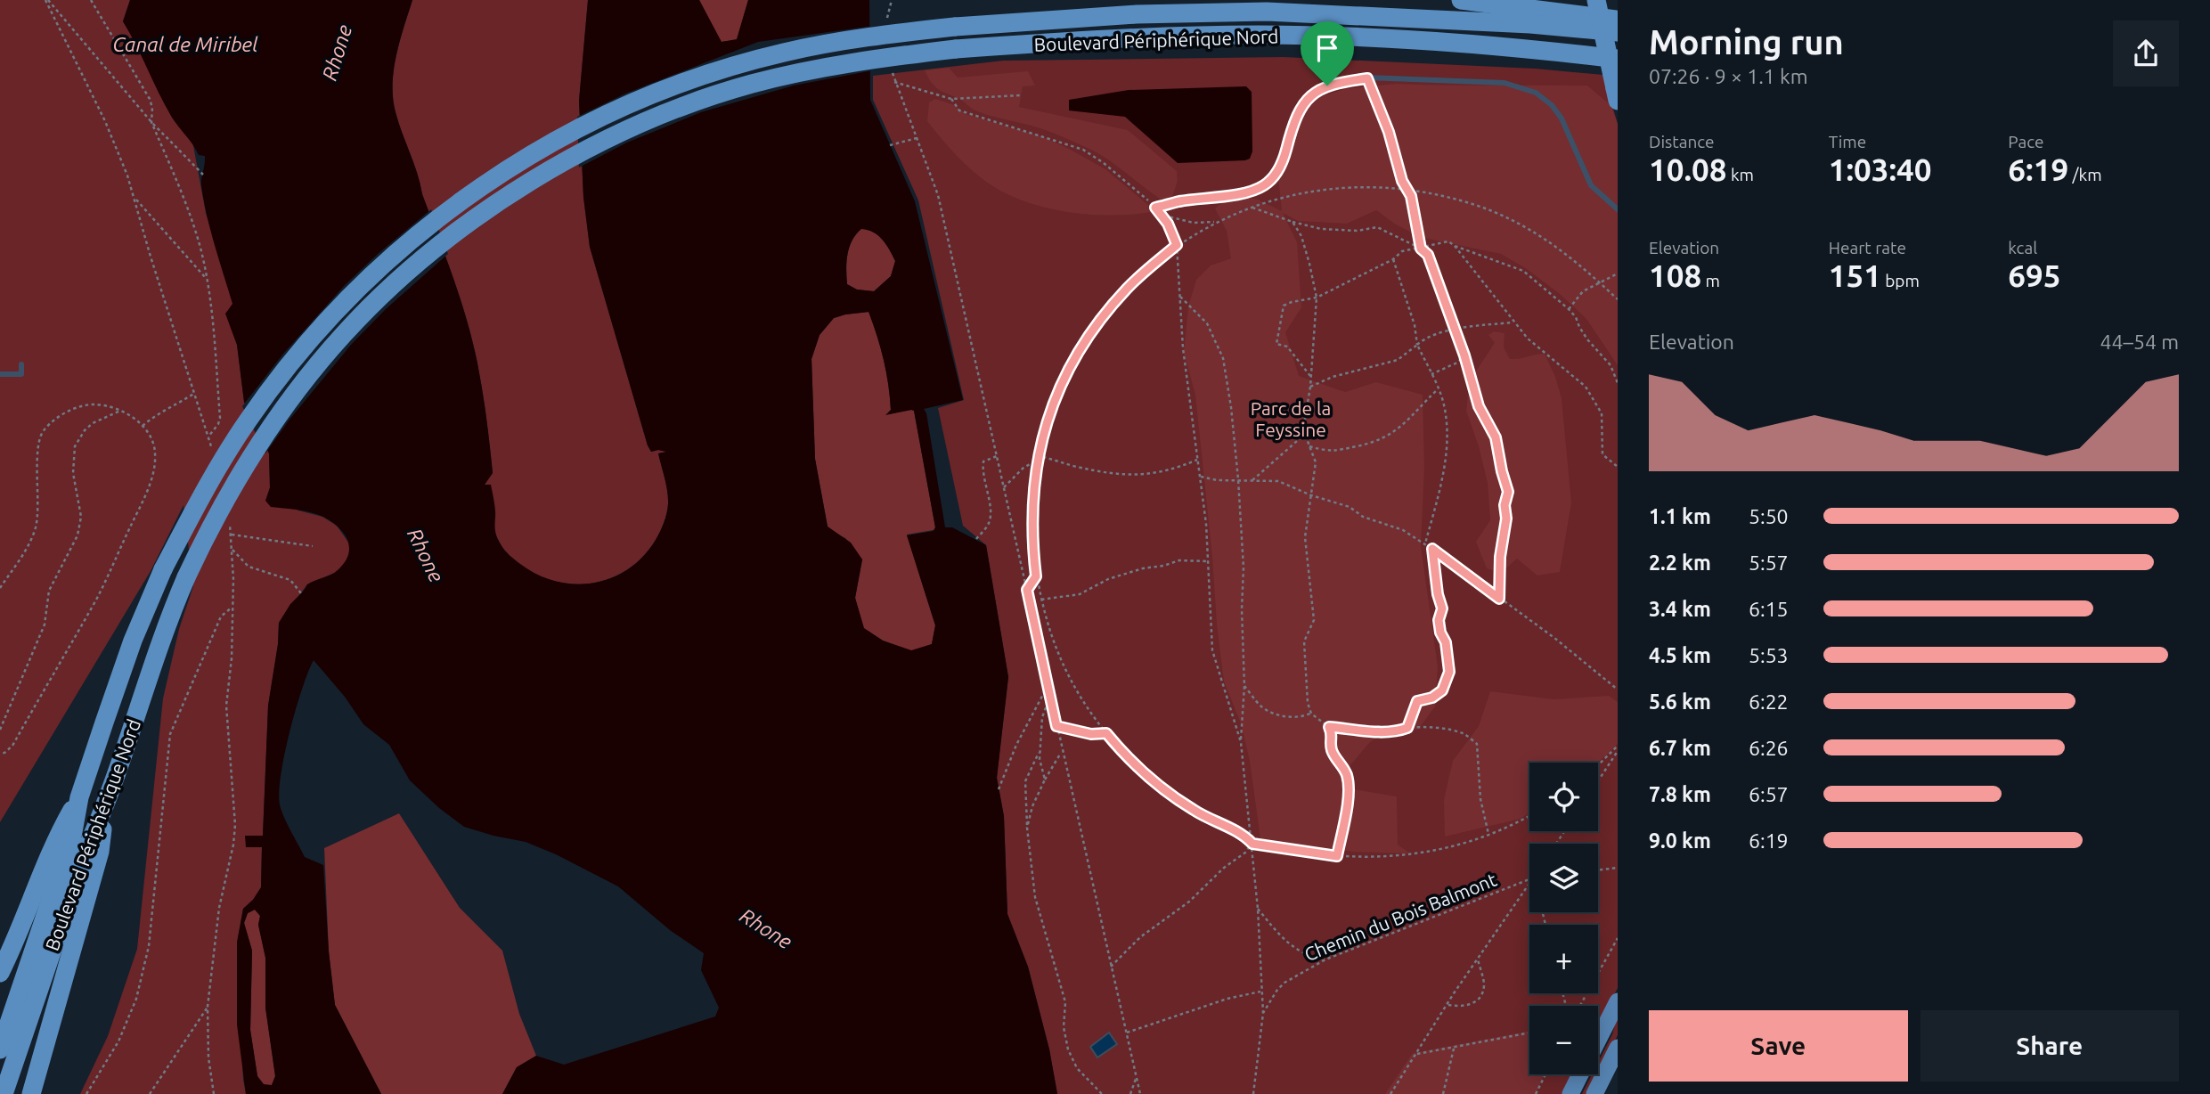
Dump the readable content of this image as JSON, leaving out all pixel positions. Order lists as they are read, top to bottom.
{
  "streets": {
    "highway": ["Boulevard Périphérique Nord"],
    "path": ["Chemin du Bois Balmont"]
  },
  "water": ["Canal de Miribel", "Rhone"],
  "parks": ["Parc de la Feyssine"],
  "page": {
    "heading": ["Morning run", "07:26 · 9 × 1.1 km"],
    "stats": [
      ["Distance", "10.08 km"],
      ["Time", "1:03:40"],
      ["Pace", "6:19 /km"],
      ["Elevation", "108 m"],
      ["Heart rate", "151 bpm"],
      ["kcal", "695"]
    ],
    "chart": ["Elevation", "44–54 m"],
    "list": [
      {
        "name": "1.1 km",
        "note": "5:50"
      },
      {
        "name": "2.2 km",
        "note": "5:57"
      },
      {
        "name": "3.4 km",
        "note": "6:15"
      },
      {
        "name": "4.5 km",
        "note": "5:53"
      },
      {
        "name": "5.6 km",
        "note": "6:22"
      },
      {
        "name": "6.7 km",
        "note": "6:26"
      },
      {
        "name": "7.8 km",
        "note": "6:57"
      },
      {
        "name": "9.0 km",
        "note": "6:19"
      }
    ],
    "map_buttons": ["+", "−"],
    "buttons": ["Save", "Share"]
  }
}
